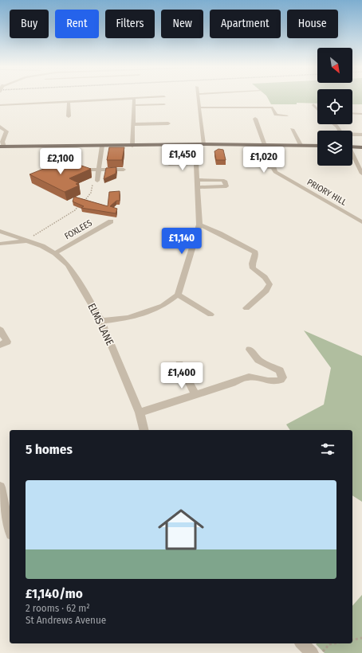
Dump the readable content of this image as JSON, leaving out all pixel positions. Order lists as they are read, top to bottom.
{
  "streets": {
    "street": ["PRIORY HILL", "FOXLEES", "ELMS LANE"]
  },
  "crossings": [
    ["FOXLEES", "ELMS LANE"]
  ],
  "north": "bottom right",
  "page": {
    "chip": [
      "Buy",
      "Rent",
      "Filters",
      "New",
      "Apartment",
      "House"
    ],
    "price": [
      "£1,450",
      "£1,020",
      "£2,100",
      "£1,140",
      "£1,400"
    ],
    "heading": "5 homes",
    "list": [
      {
        "name": "£1,140/mo",
        "note": "2 rooms · 62 m² · St Andrews Avenue"
      }
    ]
  }
}
